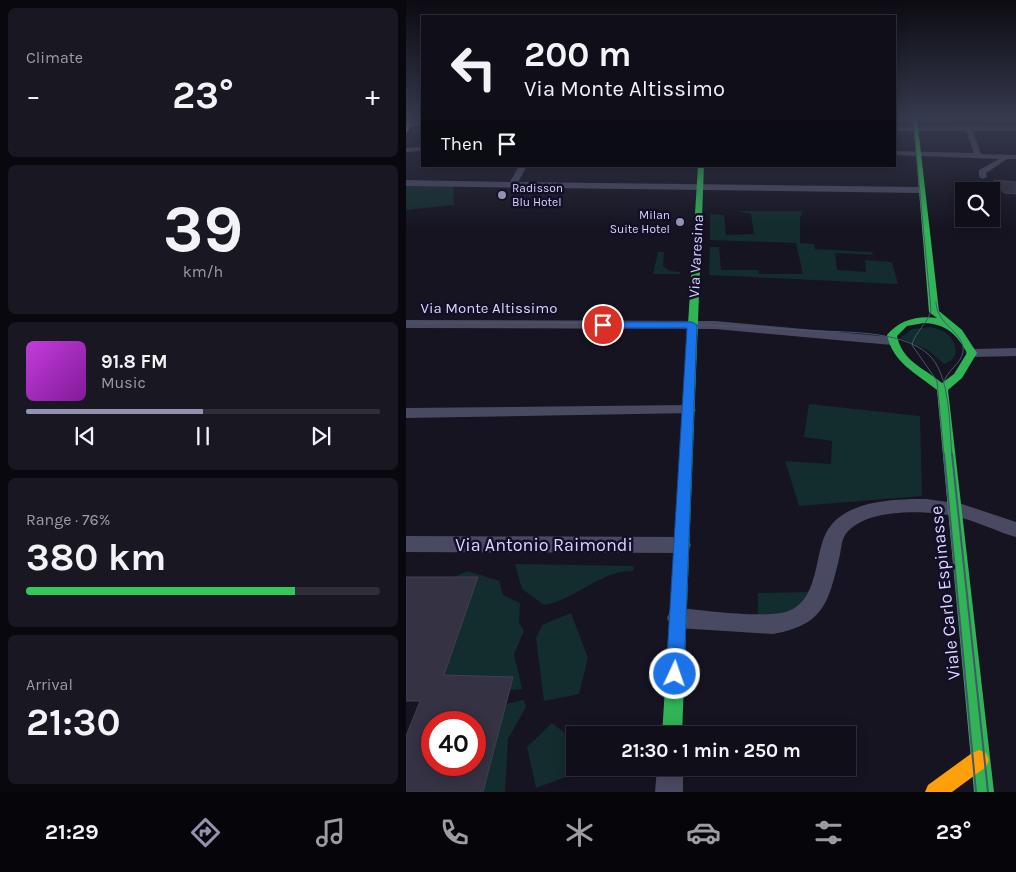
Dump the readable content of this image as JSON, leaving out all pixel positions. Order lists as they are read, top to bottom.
{
  "streets": {
    "street": [
      "Via Varesina",
      "Via Monte Altissimo",
      "Via Antonio Raimondi",
      "Viale Carlo Espinasse"
    ]
  },
  "crossings": [
    ["Via Varesina", "Via Monte Altissimo"],
    ["Via Varesina", "Via Antonio Raimondi"],
    ["Via Monte Altissimo", "Viale Carlo Espinasse"]
  ],
  "places": ["Radisson Blu Hotel", "Milan Suite Hotel"],
  "page": {
    "tile": [
      "Climate",
      ["39", "km/h"],
      ["Range · 76%", "380 km"],
      ["Arrival", "21:30"]
    ],
    "turn": ["200 m", "Via Monte Altissimo"],
    "heat": ["−", "23°", "+"],
    "then": "Then",
    "song": ["91.8 FM", "Music"],
    "limit": "40",
    "trip": "21:30 · 1 min · 250 m",
    "tabs": ["21:29", "23°"]
  }
}
